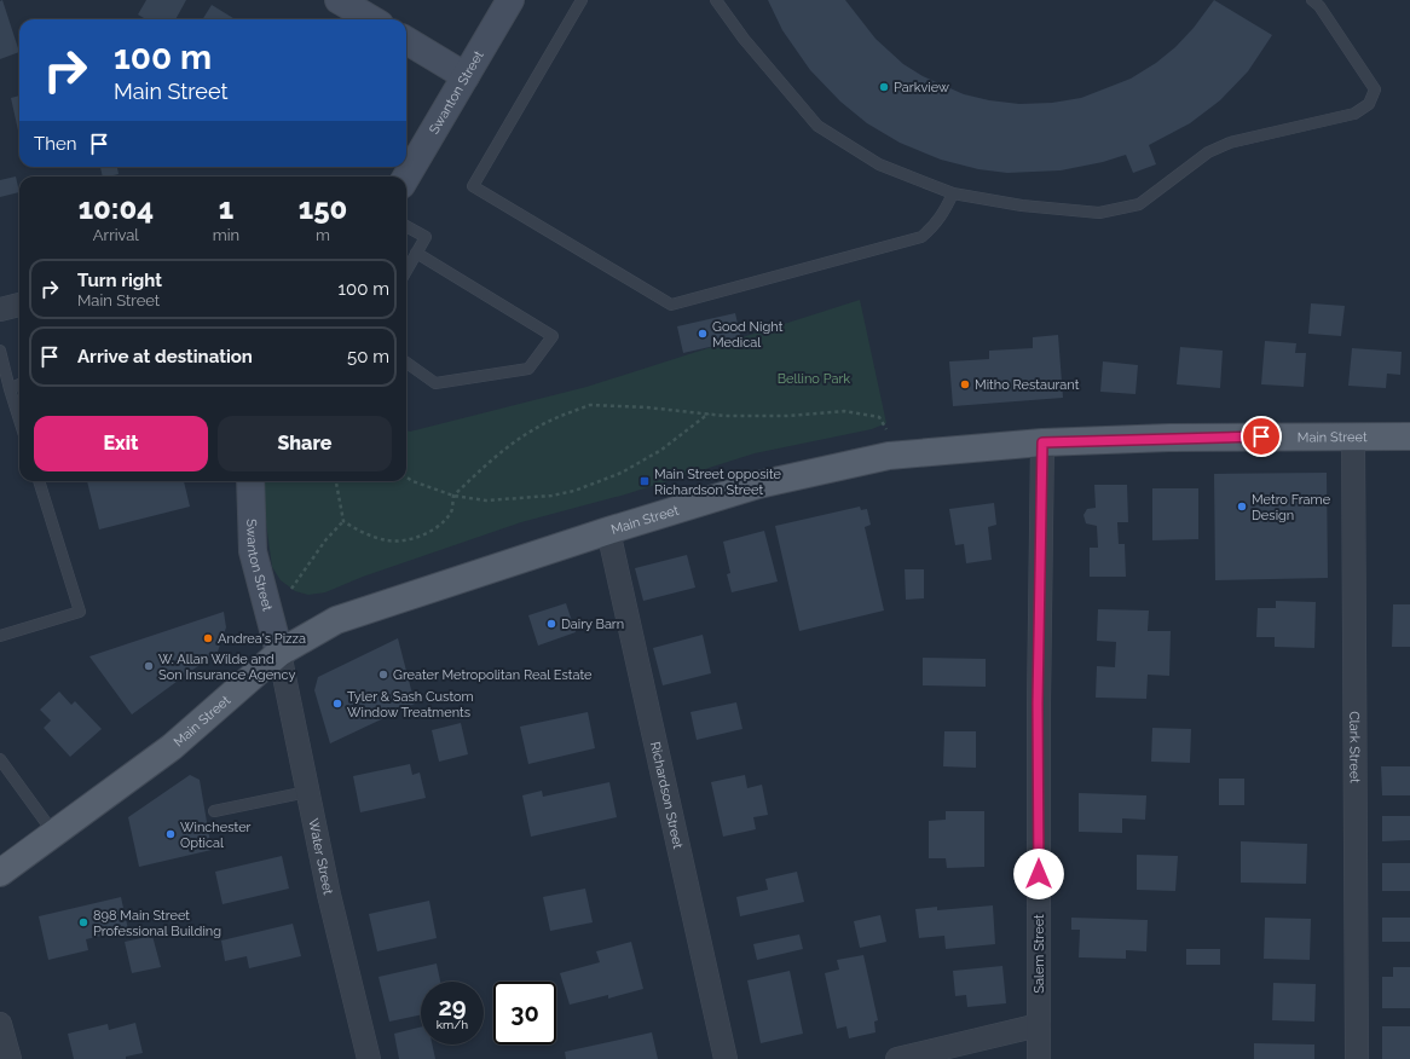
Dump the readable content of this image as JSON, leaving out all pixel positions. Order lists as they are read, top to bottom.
{
  "streets": {
    "main road": ["Main Street"],
    "street": [
      "Swanton Street",
      "Clark Street",
      "Richardson Street",
      "Water Street",
      "Salem Street"
    ]
  },
  "crossings": [
    ["Swanton Street", "Main Street"],
    ["Swanton Street", "Water Street"],
    ["Main Street", "Clark Street"],
    ["Main Street", "Richardson Street"],
    ["Main Street", "Water Street"],
    ["Main Street", "Salem Street"]
  ],
  "parks": ["Bellino Park"],
  "places": {
    "other": [
      "Parkview",
      "Good Night Medical",
      "Mitho Restaurant",
      "Metro Frame Design",
      "Dairy Barn",
      "Andrea's Pizza",
      "W. Allan Wilde and Son Insurance Agency",
      "Greater Metropolitan Real Estate",
      "Tyler & Sash Custom Window Treatments",
      "Winchester Optical",
      "898 Main Street Professional Building"
    ],
    "transit": ["Main Street opposite Richardson Street"]
  },
  "page": {
    "turn": ["100 m", "Main Street"],
    "then": "Then",
    "eta": [
      "10:04",
      "Arrival",
      "1",
      "min",
      "150",
      "m"
    ],
    "list": [
      {
        "name": "Turn right",
        "note": "Main Street",
        "value": "100 m"
      },
      {
        "name": "Arrive at destination",
        "value": "50 m"
      }
    ],
    "buttons": ["Exit", "Share"],
    "speed": "29 km/h",
    "limit": "30"
  }
}
